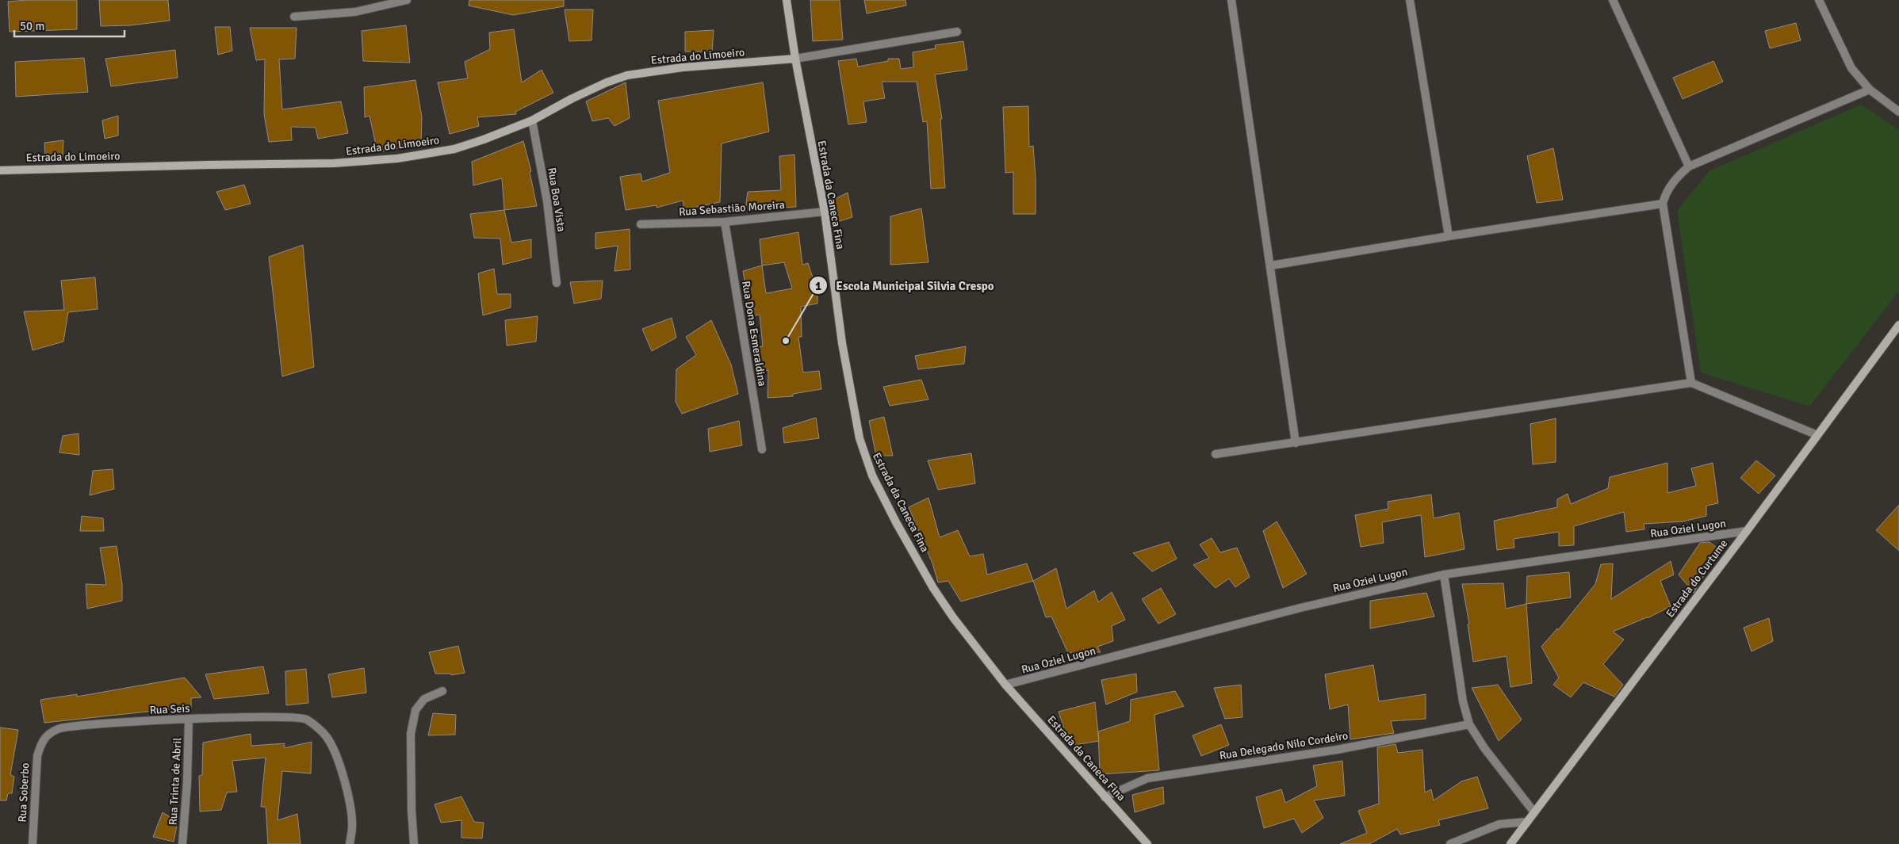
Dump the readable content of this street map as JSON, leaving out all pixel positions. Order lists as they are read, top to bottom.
{
  "streets": {
    "street": [
      "Estrada do Limoeiro",
      "Estrada da Caneca Fina",
      "Rua Boa Vista",
      "Rua Sebastião Moreira",
      "Rua Dona Esmeraldina",
      "Rua Oziel Lugon",
      "Estrada do Curtume",
      "Rua Seis",
      "Rua Delegado Nilo Cordeiro",
      "Rua Trinta de Abril",
      "Rua Soberbo"
    ]
  },
  "crossings": [
    ["Estrada do Limoeiro", "Estrada da Caneca Fina"],
    ["Estrada do Limoeiro", "Rua Boa Vista"],
    ["Estrada da Caneca Fina", "Rua Sebastião Moreira"],
    ["Estrada da Caneca Fina", "Rua Oziel Lugon"],
    ["Estrada da Caneca Fina", "Rua Delegado Nilo Cordeiro"],
    ["Rua Sebastião Moreira", "Rua Dona Esmeraldina"],
    ["Rua Oziel Lugon", "Estrada do Curtume"],
    ["Rua Seis", "Rua Trinta de Abril"],
    ["Rua Seis", "Rua Soberbo"]
  ],
  "places": ["Escola Municipal Silvia Crespo"],
  "scale_bar": "50 m"
}
